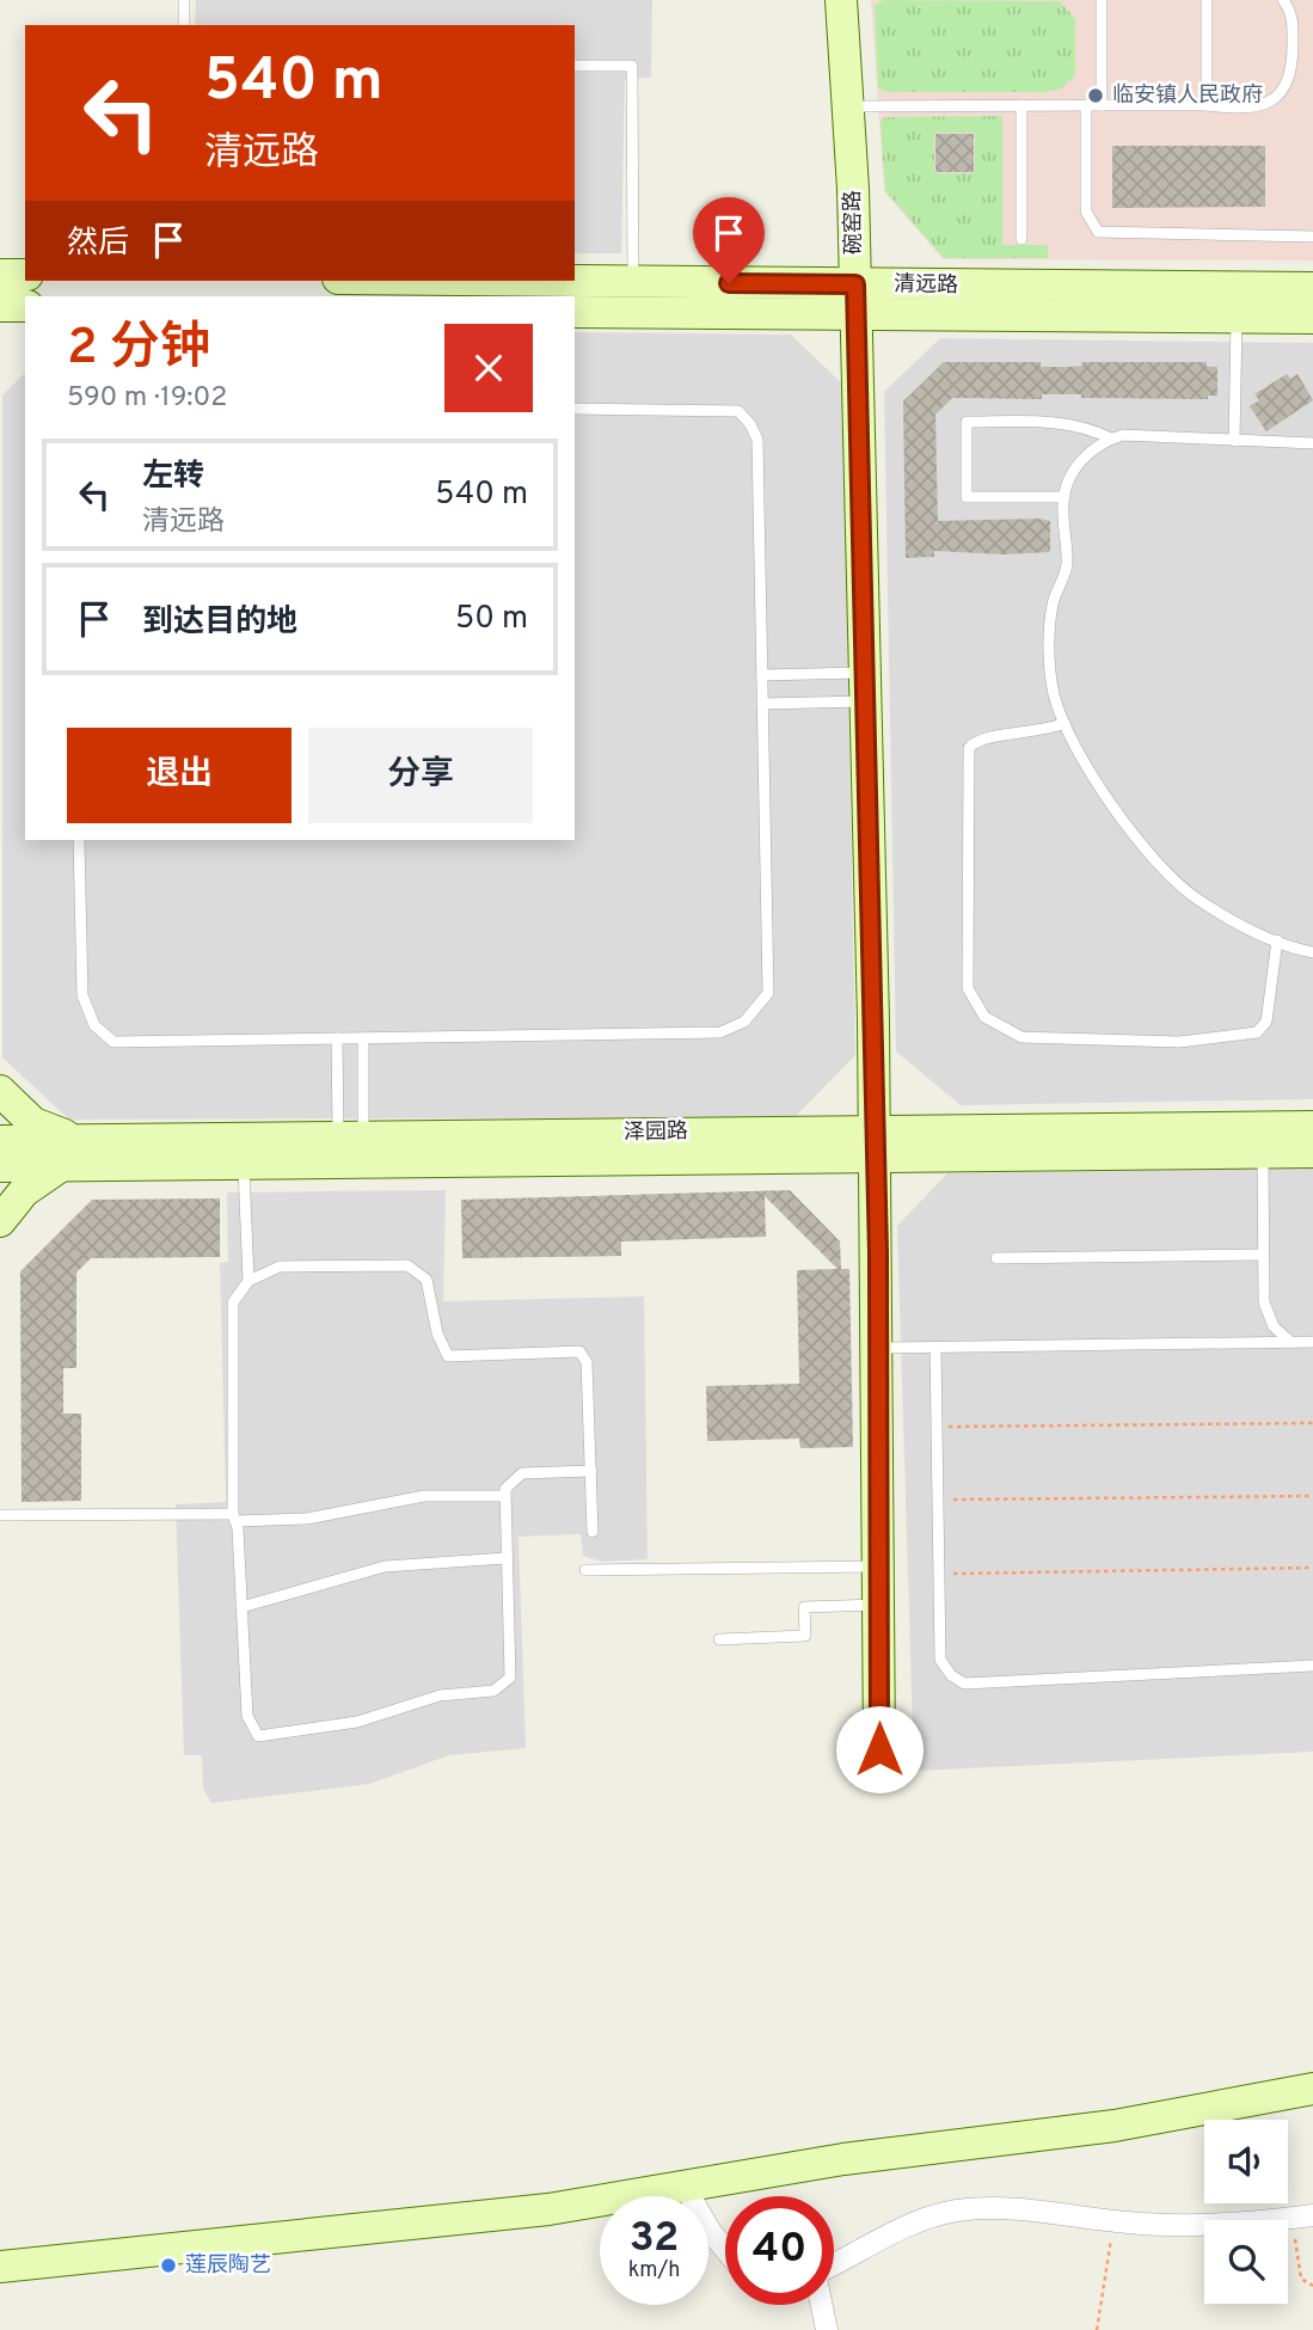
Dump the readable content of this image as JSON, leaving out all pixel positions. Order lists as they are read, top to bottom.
{
  "streets": {
    "street": ["碗窑路", "清远路", "泽园路"]
  },
  "crossings": [
    ["碗窑路", "清远路"],
    ["碗窑路", "泽园路"]
  ],
  "places": ["临安镇人民政府", "莲辰陶艺"],
  "page": {
    "turn": ["540 m", "清远路"],
    "then": "然后",
    "heading": ["2 分钟", "590 m · 19:02"],
    "list": [
      {
        "name": "左转",
        "note": "清远路",
        "value": "540 m"
      },
      {
        "name": "到达目的地",
        "value": "50 m"
      }
    ],
    "buttons": ["退出", "分享"],
    "speed": "32 km/h",
    "limit": "40"
  }
}
